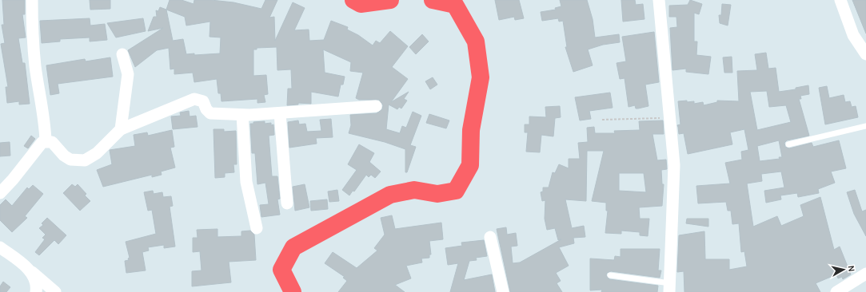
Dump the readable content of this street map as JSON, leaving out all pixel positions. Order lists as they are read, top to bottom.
{
  "north": "right"
}
